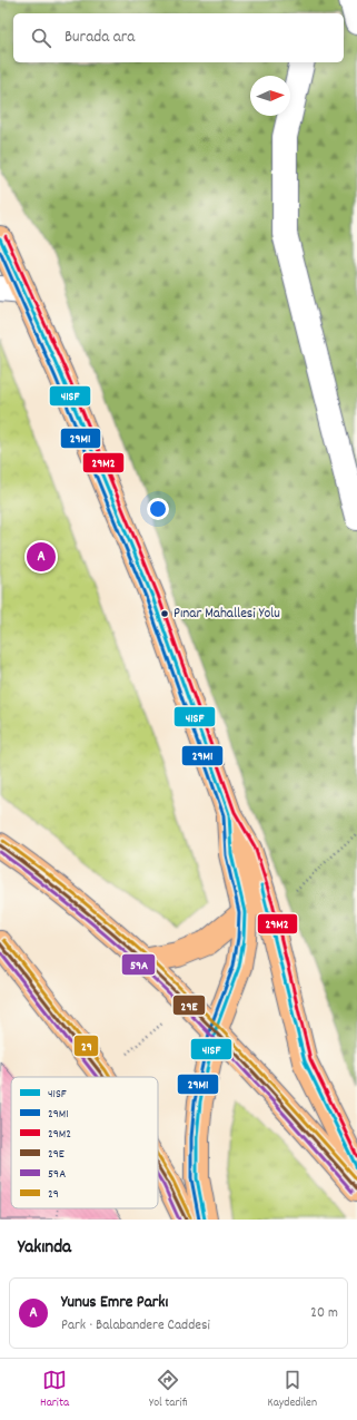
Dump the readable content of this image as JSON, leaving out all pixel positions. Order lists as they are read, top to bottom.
{
  "places": ["Pınar Mahallesi Yolu"],
  "lines": [
    "transit line 29M2",
    "transit line 41SF",
    "transit line 29M1",
    "transit line 29",
    "transit line 29E",
    "transit line 59A"
  ],
  "legend": [
    "41SF",
    "29M1",
    "29M2",
    "29E",
    "59A",
    "29"
  ],
  "north": "right",
  "page": {
    "search": "Burada ara",
    "pins": "A",
    "heading": "Yakında",
    "list": [
      {
        "mark": "A",
        "name": "Yunus Emre Parkı",
        "note": "Park · Balabandere Caddesi",
        "value": "20 m"
      }
    ],
    "nav": ["Harita", "Yol tarifi", "Kaydedilen"]
  }
}
